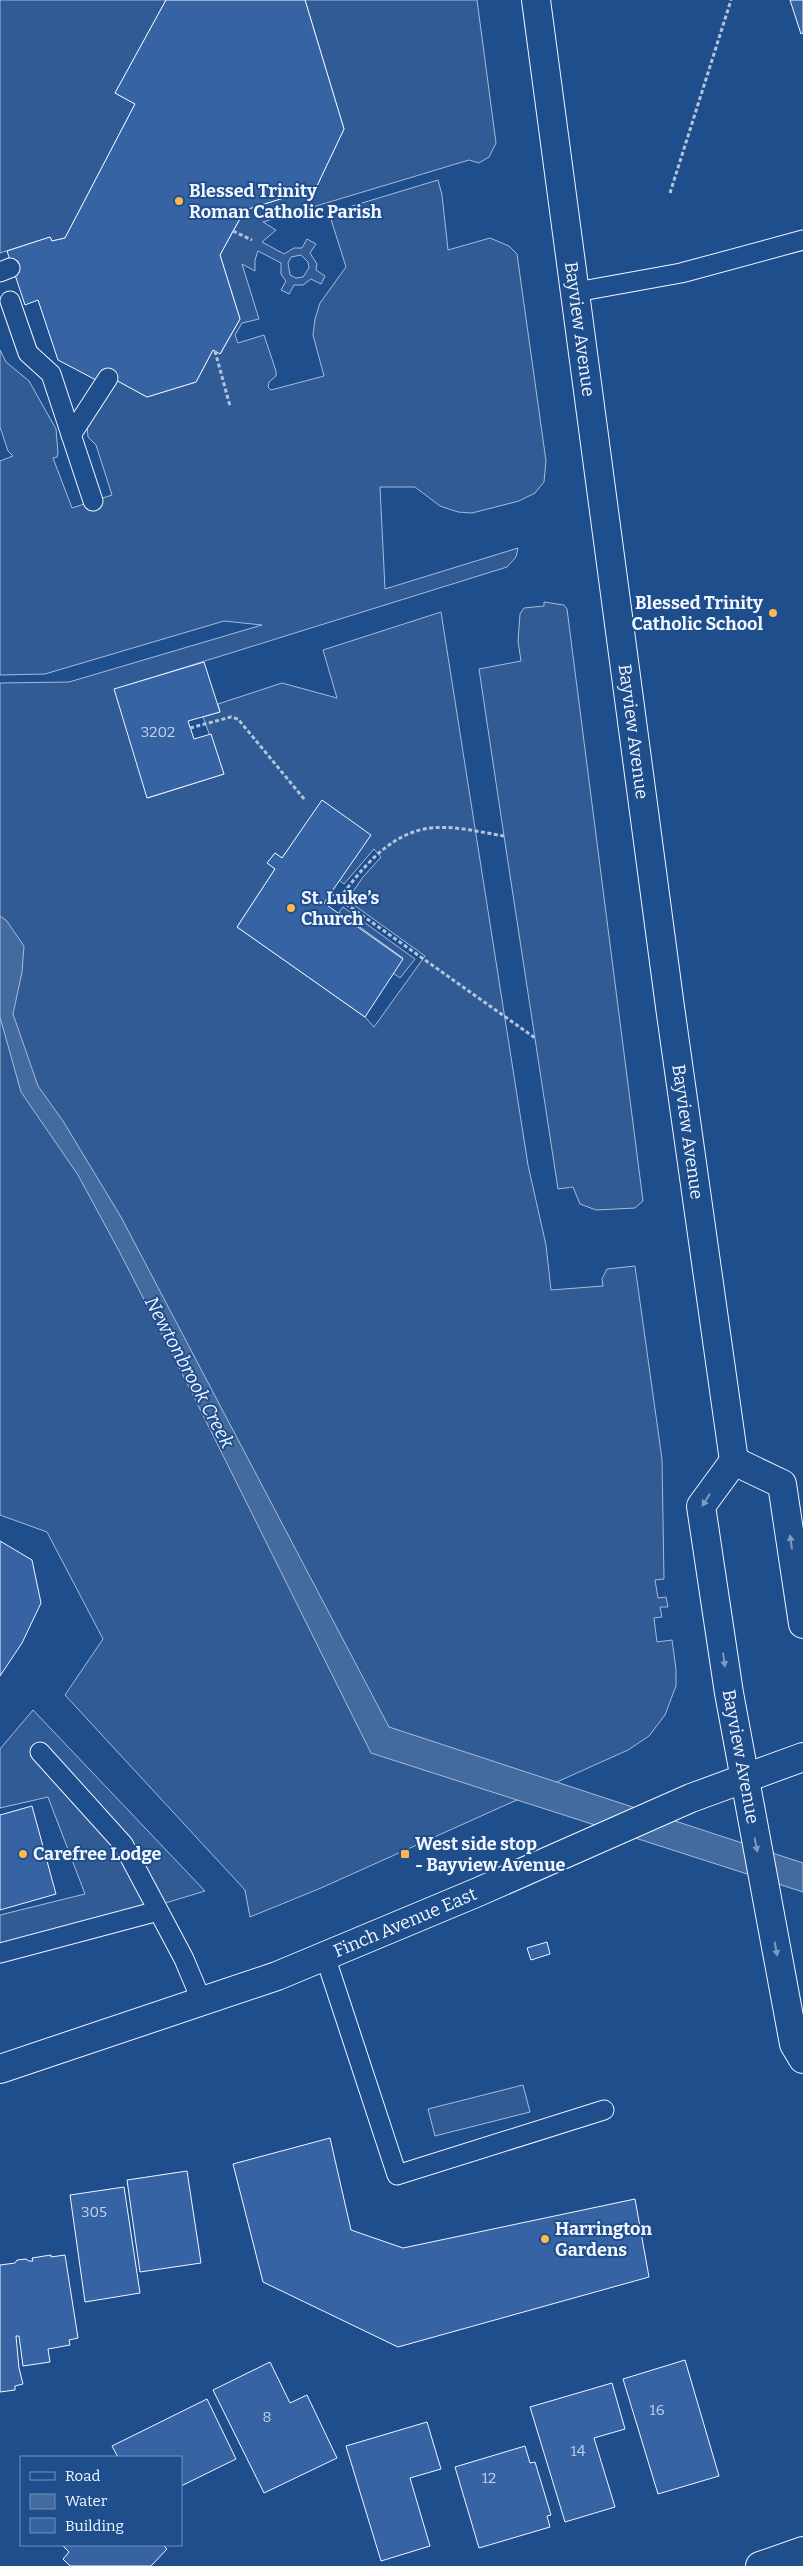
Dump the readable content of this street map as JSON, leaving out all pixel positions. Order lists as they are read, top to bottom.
{
  "streets": {
    "main road": ["Bayview Avenue", "Finch Avenue East"]
  },
  "crossings": [
    ["Bayview Avenue", "Finch Avenue East"]
  ],
  "water": ["Newtonbrook Creek"],
  "places": {
    "other": [
      "Blessed Trinity Roman Catholic Parish",
      "Blessed Trinity Catholic School",
      "St. Luke’s Church",
      "Carefree Lodge",
      "Harrington Gardens"
    ],
    "transit": ["West side stop - Bayview Avenue"]
  },
  "house_numbers": [
    "3202",
    "305",
    "16",
    "8",
    "14",
    "12"
  ],
  "legend": ["Road", "Water", "Building"]
}
